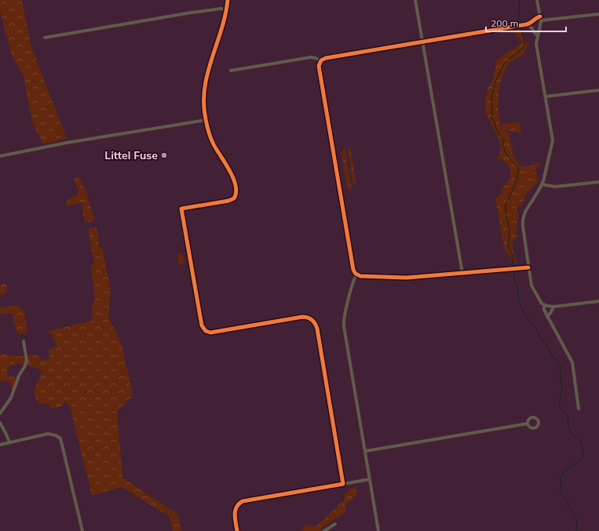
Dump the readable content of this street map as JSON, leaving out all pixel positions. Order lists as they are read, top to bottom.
{
  "places": ["Littel Fuse"],
  "scale_bar": "200 m"
}
